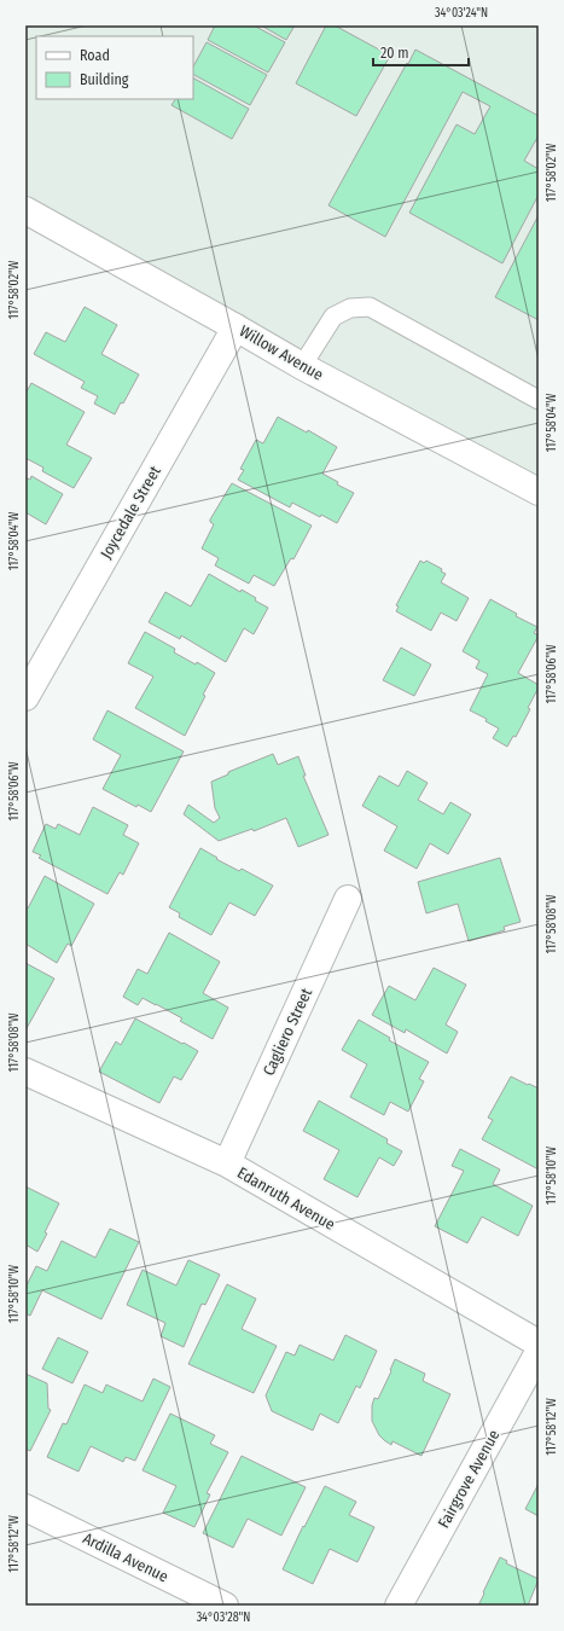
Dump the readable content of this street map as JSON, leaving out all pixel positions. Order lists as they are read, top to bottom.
{
  "streets": {
    "street": [
      "Willow Avenue",
      "Joycedale Street",
      "Cagliero Street",
      "Edanruth Avenue",
      "Fairgrove Avenue",
      "Ardilla Avenue"
    ]
  },
  "crossings": [
    ["Willow Avenue", "Joycedale Street"],
    ["Cagliero Street", "Edanruth Avenue"]
  ],
  "legend": ["Road", "Building"],
  "scale_bar": "20 m",
  "coordinates": [
    "34°03'24\"N",
    "117°58'02\"W",
    "117°58'04\"W",
    "117°58'06\"W",
    "117°58'08\"W",
    "117°58'10\"W",
    "117°58'12\"W",
    "34°03'28\"N"
  ]
}
